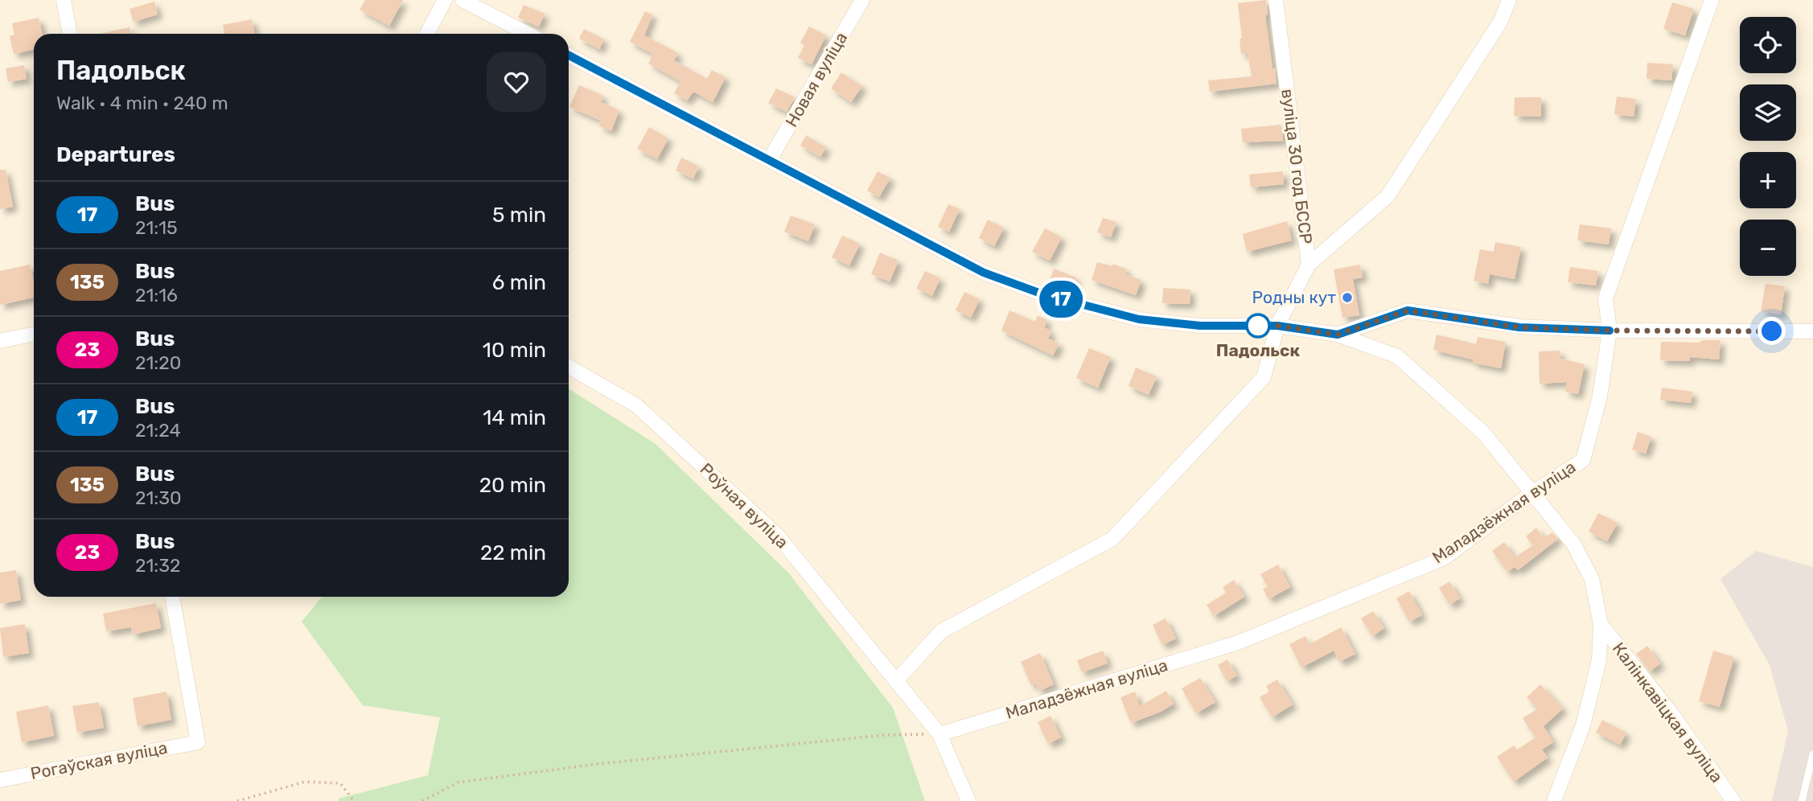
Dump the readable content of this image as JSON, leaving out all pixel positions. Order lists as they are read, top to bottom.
{
  "streets": {
    "street": [
      "Новая вуліца",
      "вуліца 30 год БССР",
      "Роўная вуліца",
      "Маладзёжная вуліца",
      "Калінкавіцкая вуліца",
      "Рогаўская вуліца"
    ]
  },
  "crossings": [
    ["Новая вуліца", "Калінкавіцкая вуліца"],
    ["вуліца 30 год БССР", "Калінкавіцкая вуліца"],
    ["Маладзёжная вуліца", "Калінкавіцкая вуліца"]
  ],
  "places": ["Родны кут", "Падольск"],
  "lines": ["bus line 17"],
  "page": {
    "on_map": "17",
    "map_buttons": ["+", "−"],
    "heading": [
      ["Падольск", "Walk · 4 min · 240 m"],
      "Departures"
    ],
    "list": [
      {
        "mark": "17",
        "name": "Bus",
        "note": "21:15",
        "value": "5 min"
      },
      {
        "mark": "135",
        "name": "Bus",
        "note": "21:16",
        "value": "6 min"
      },
      {
        "mark": "23",
        "name": "Bus",
        "note": "21:20",
        "value": "10 min"
      },
      {
        "mark": "17",
        "name": "Bus",
        "note": "21:24",
        "value": "14 min"
      },
      {
        "mark": "135",
        "name": "Bus",
        "note": "21:30",
        "value": "20 min"
      },
      {
        "mark": "23",
        "name": "Bus",
        "note": "21:32",
        "value": "22 min"
      }
    ]
  }
}
